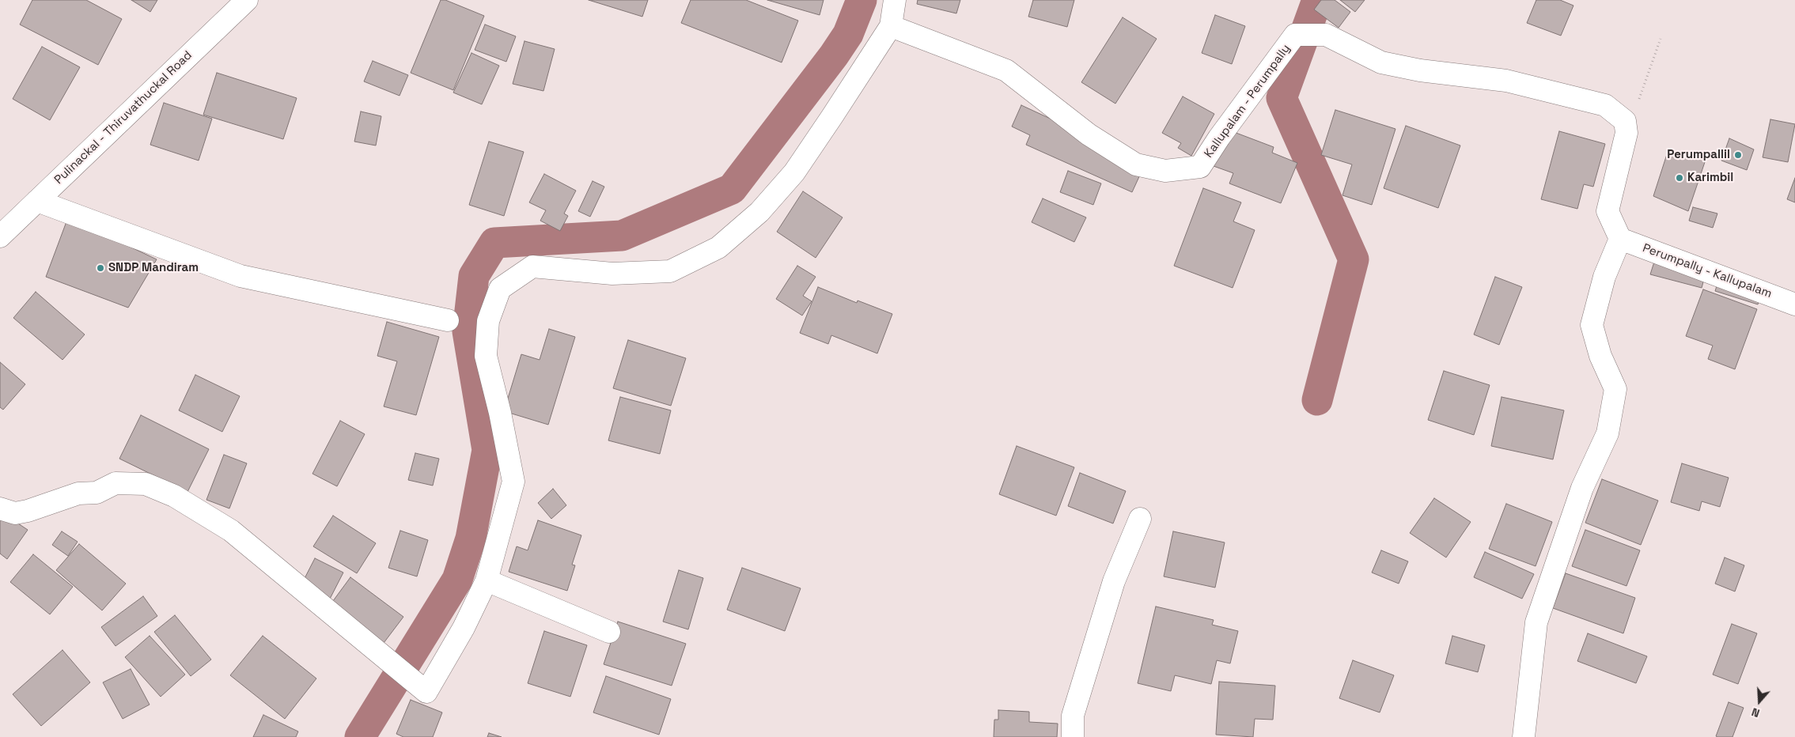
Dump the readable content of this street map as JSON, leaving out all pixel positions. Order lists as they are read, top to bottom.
{
  "streets": {
    "street": ["Kallupalam - Perumpally", "Pulinackal - Thiruvathuckal Road", "Perumpally - Kallupalam"]
  },
  "places": ["Perumpallil", "Karimbil", "SNDP Mandiram"],
  "north": "bottom"
}
